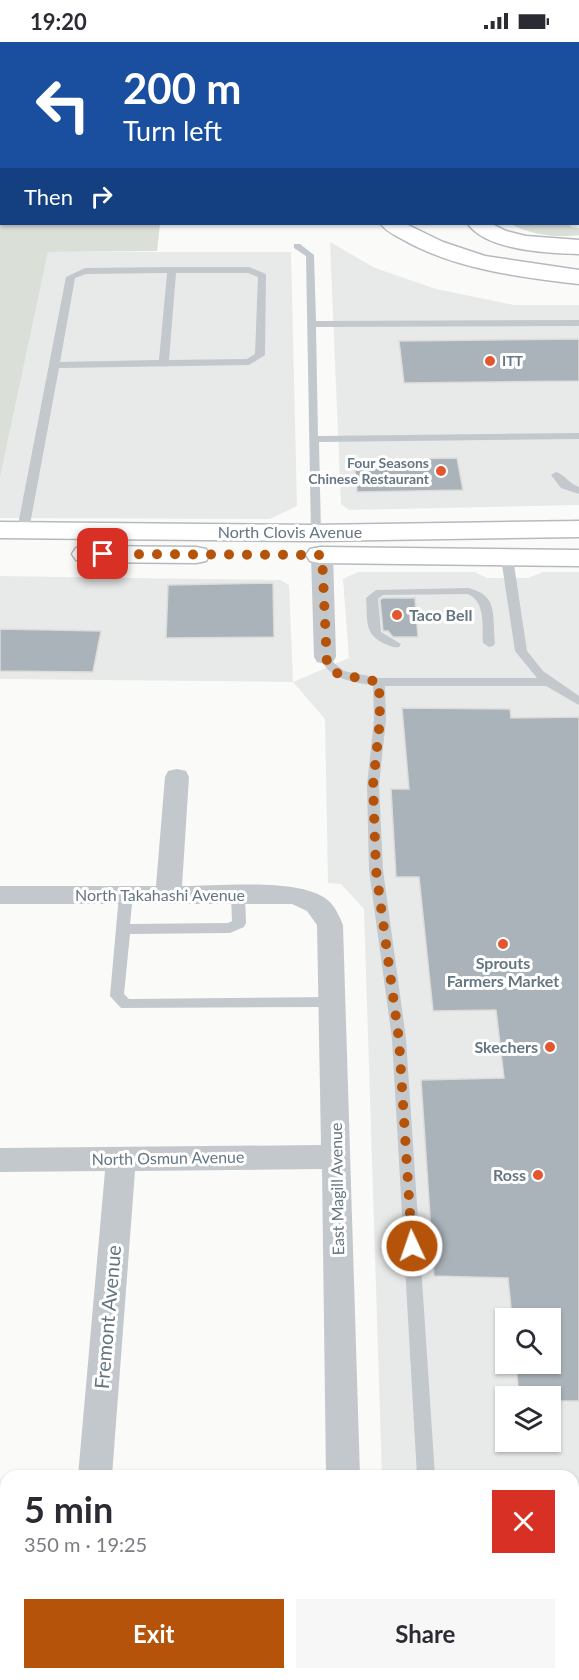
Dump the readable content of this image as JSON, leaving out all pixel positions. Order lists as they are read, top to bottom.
{
  "streets": {
    "main road": ["North Clovis Avenue"],
    "street": [
      "North Takahashi Avenue",
      "North Osmun Avenue",
      "East Magill Avenue",
      "Fremont Avenue"
    ]
  },
  "crossings": [
    ["North Takahashi Avenue", "East Magill Avenue"],
    ["North Osmun Avenue", "East Magill Avenue"],
    ["North Osmun Avenue", "Fremont Avenue"]
  ],
  "places": [
    "ITT",
    "Four Seasons Chinese Restaurant",
    "Taco Bell",
    "Sprouts Farmers Market",
    "Skechers",
    "Ross"
  ],
  "page": {
    "status": "19:20",
    "turn": ["200 m", "Turn left"],
    "then": "Then",
    "heading": ["5 min", "350 m · 19:25"],
    "buttons": ["Exit", "Share"]
  }
}
